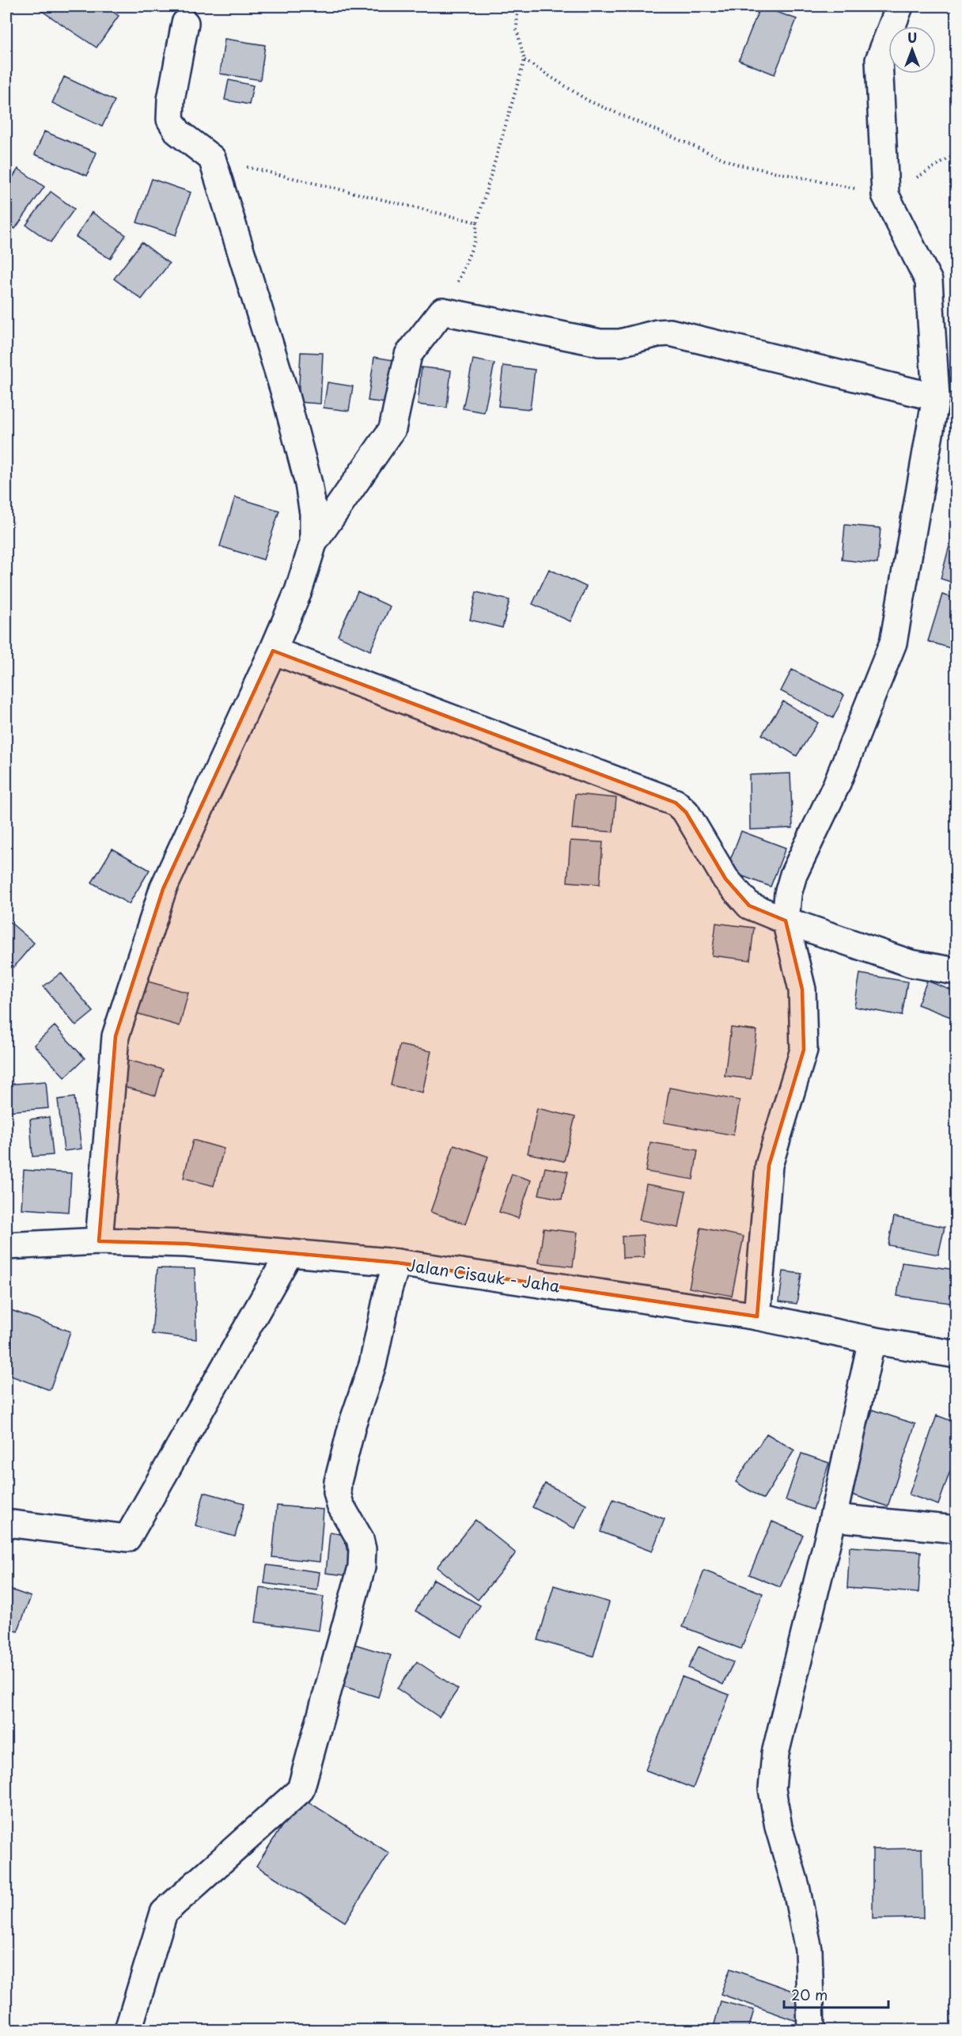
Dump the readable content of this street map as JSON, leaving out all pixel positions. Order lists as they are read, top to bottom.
{
  "streets": {
    "street": ["Jalan Cisauk - Jaha"]
  },
  "scale_bar": "20 m",
  "north": "top"
}
